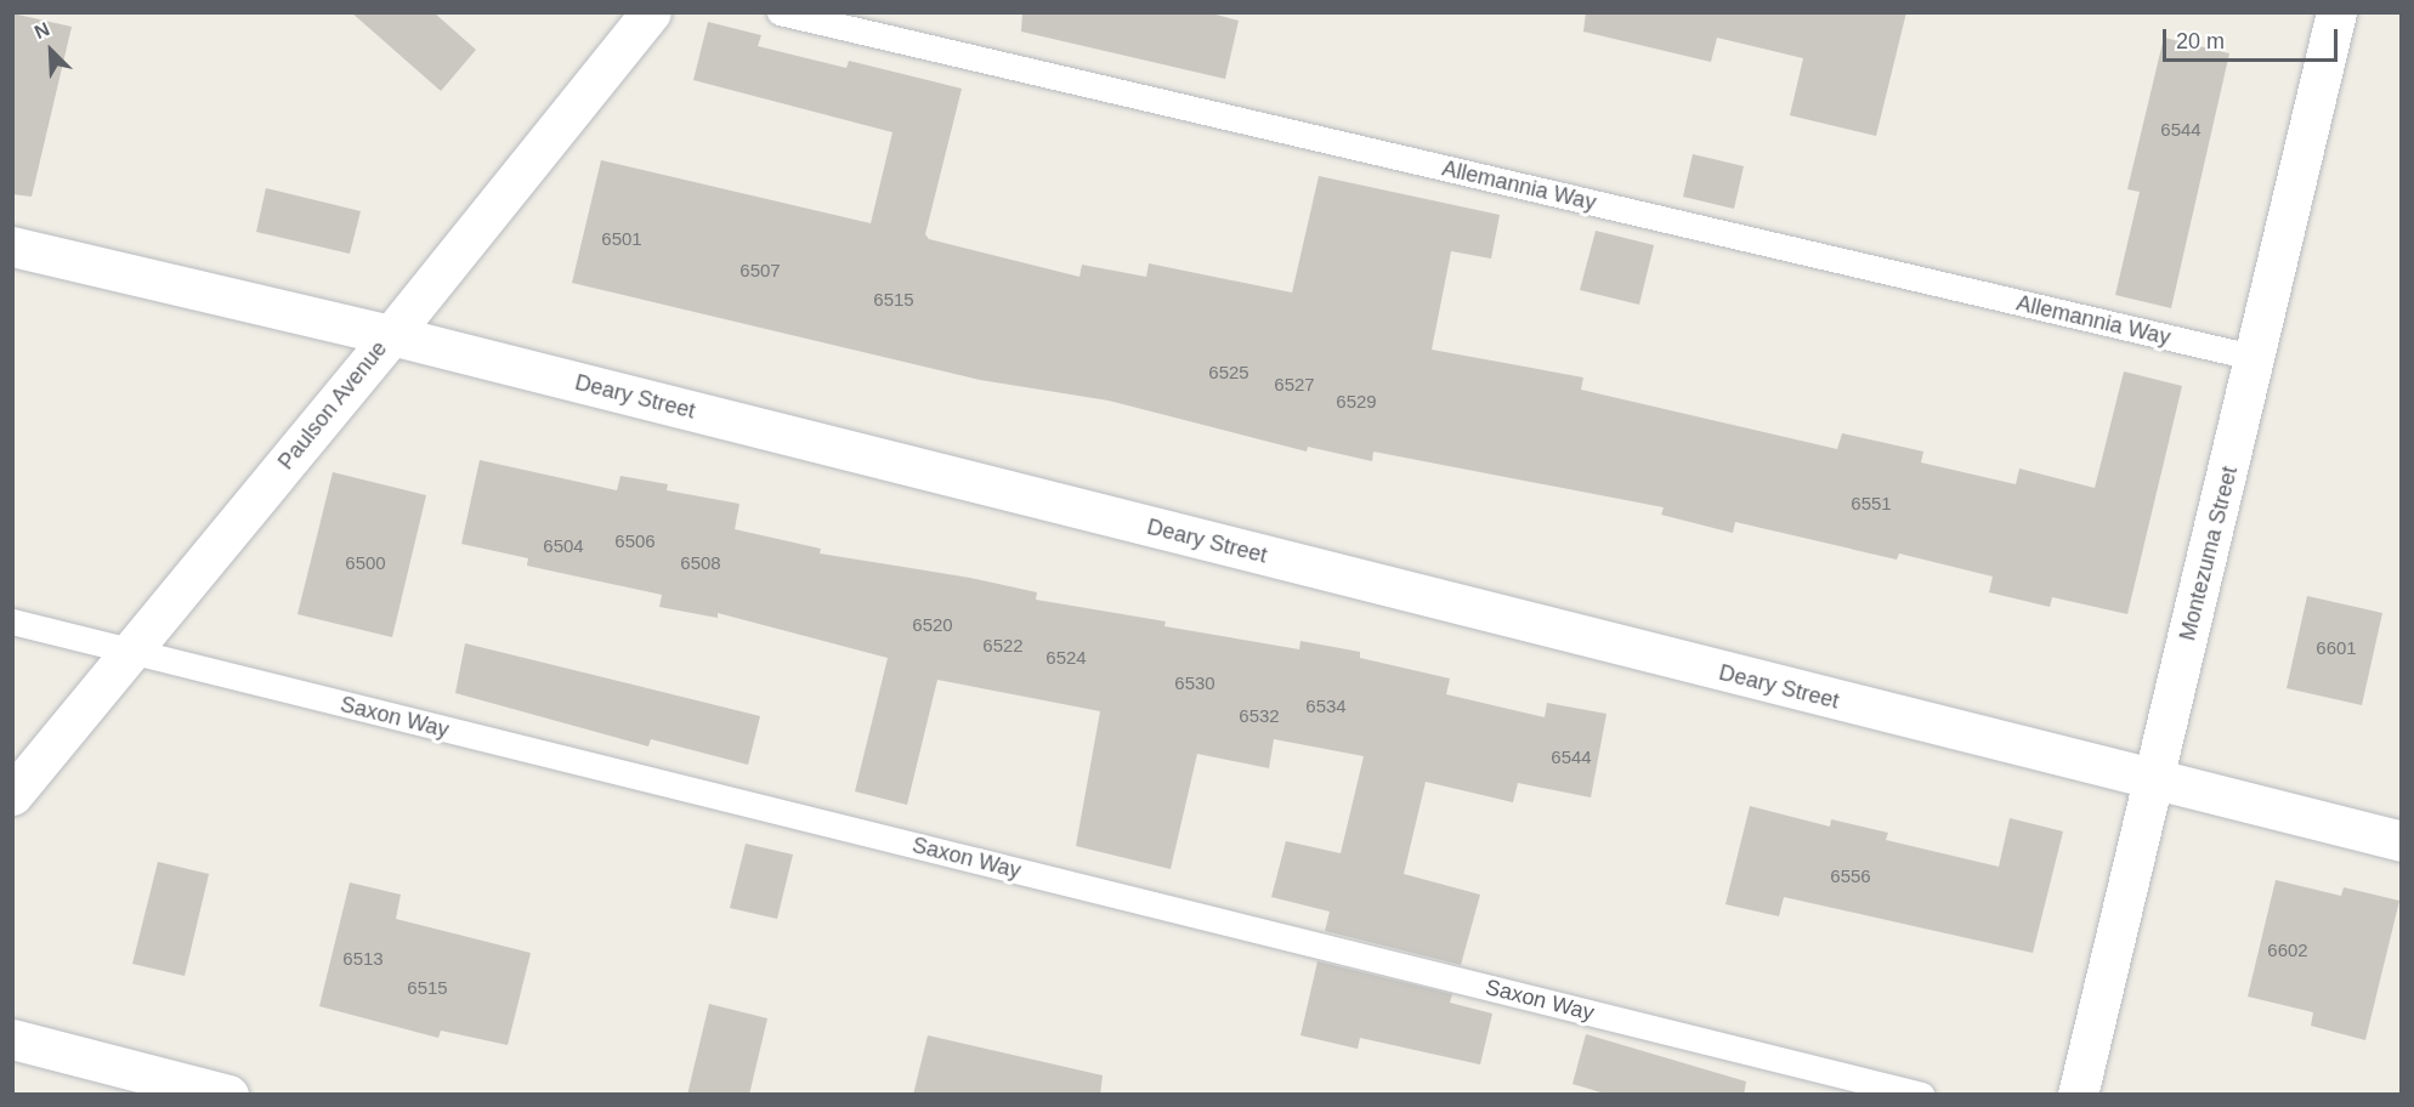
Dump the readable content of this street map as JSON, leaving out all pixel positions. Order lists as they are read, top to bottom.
{
  "streets": {
    "street": ["Deary Street", "Paulson Avenue", "Montezuma Street"],
    "lane": ["Allemannia Way", "Saxon Way"]
  },
  "crossings": [
    ["Allemannia Way", "Montezuma Street"],
    ["Deary Street", "Paulson Avenue"],
    ["Deary Street", "Montezuma Street"],
    ["Paulson Avenue", "Saxon Way"]
  ],
  "house_numbers": [
    "6544",
    "6501",
    "6507",
    "6515",
    "6525",
    "6527",
    "6529",
    "6551",
    "6506",
    "6504",
    "6500",
    "6508",
    "6520",
    "6522",
    "6601",
    "6524",
    "6530",
    "6534",
    "6532",
    "6544",
    "6556",
    "6602",
    "6513",
    "6515"
  ],
  "scale_bar": "20 m",
  "north": "top left"
}
